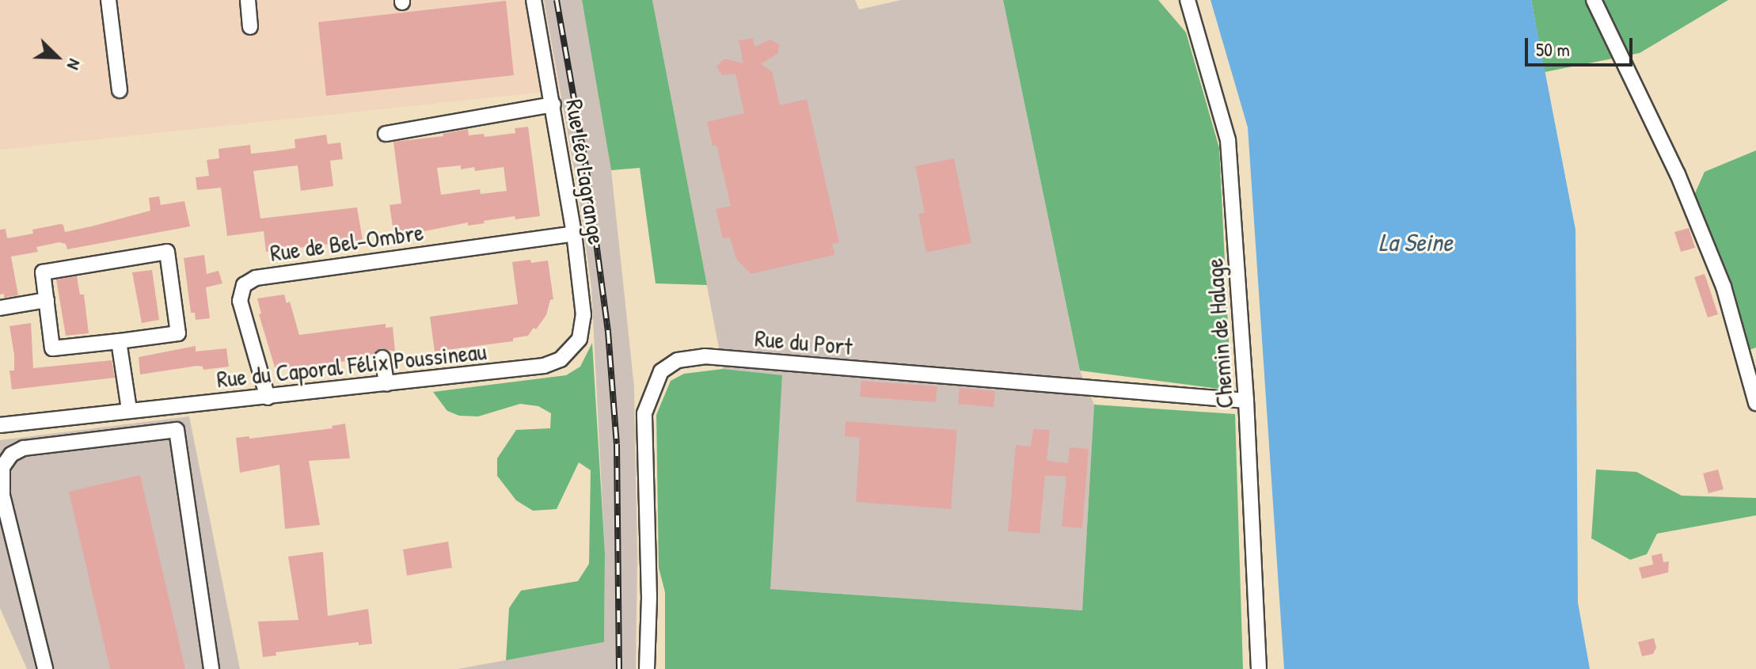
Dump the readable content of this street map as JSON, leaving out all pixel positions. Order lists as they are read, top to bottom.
{
  "streets": {
    "street": [
      "Rue Léo Lagrange",
      "Rue de Bel-Ombre",
      "Chemin de Halage",
      "Rue du Port",
      "Rue du Caporal Félix Poussineau"
    ]
  },
  "crossings": [
    ["Rue Léo Lagrange", "Rue de Bel-Ombre"],
    ["Rue Léo Lagrange", "Rue du Caporal Félix Poussineau"],
    ["Rue de Bel-Ombre", "Rue du Caporal Félix Poussineau"],
    ["Chemin de Halage", "Rue du Port"]
  ],
  "water": ["La Seine"],
  "scale_bar": "50 m",
  "north": "bottom right"
}
